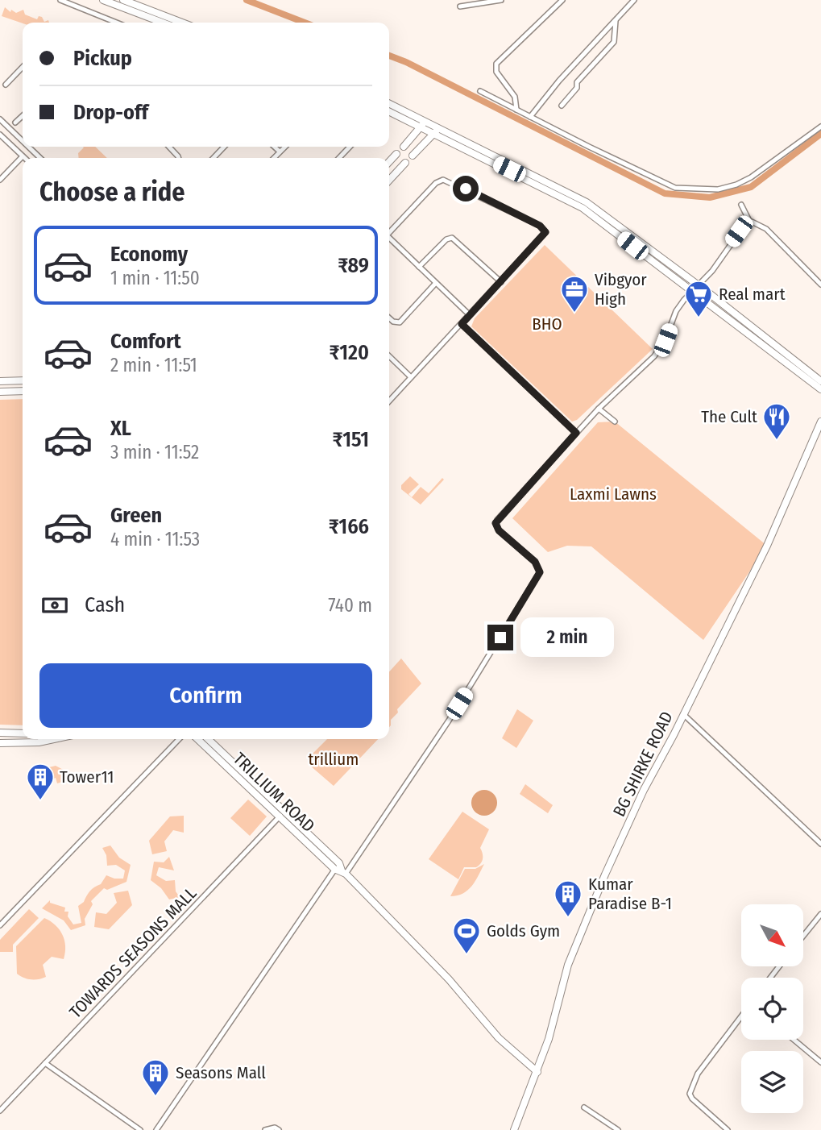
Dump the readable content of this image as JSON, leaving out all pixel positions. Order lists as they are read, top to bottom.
{
  "streets": {
    "street": ["BG SHIRKE ROAD", "TRILLIUM ROAD", "TOWARDS SEASONS MALL"]
  },
  "crossings": [
    ["BG SHIRKE ROAD", "TRILLIUM ROAD"],
    ["TRILLIUM ROAD", "TOWARDS SEASONS MALL"]
  ],
  "parks": ["BHO", "Laxmi Lawns", "trillium"],
  "places": {
    "office": ["Vibgyor High"],
    "supermarket": ["Real mart"],
    "restaurant": ["The Cult"],
    "building": ["Tower11", "Kumar Paradise B-1", "Seasons Mall"],
    "sports": ["Golds Gym"]
  },
  "north": "bottom right",
  "page": {
    "banner": ["Pickup", "Drop-off"],
    "heading": "Choose a ride",
    "list": [
      {
        "name": "Economy",
        "note": "1 min · 11:50",
        "value": "₹89"
      },
      {
        "name": "Comfort",
        "note": "2 min · 11:51",
        "value": "₹120"
      },
      {
        "name": "XL",
        "note": "3 min · 11:52",
        "value": "₹151"
      },
      {
        "name": "Green",
        "note": "4 min · 11:53",
        "value": "₹166"
      }
    ],
    "pay": ["Cash", "740 m"],
    "bubble": "2 min",
    "buttons": "Confirm"
  }
}
